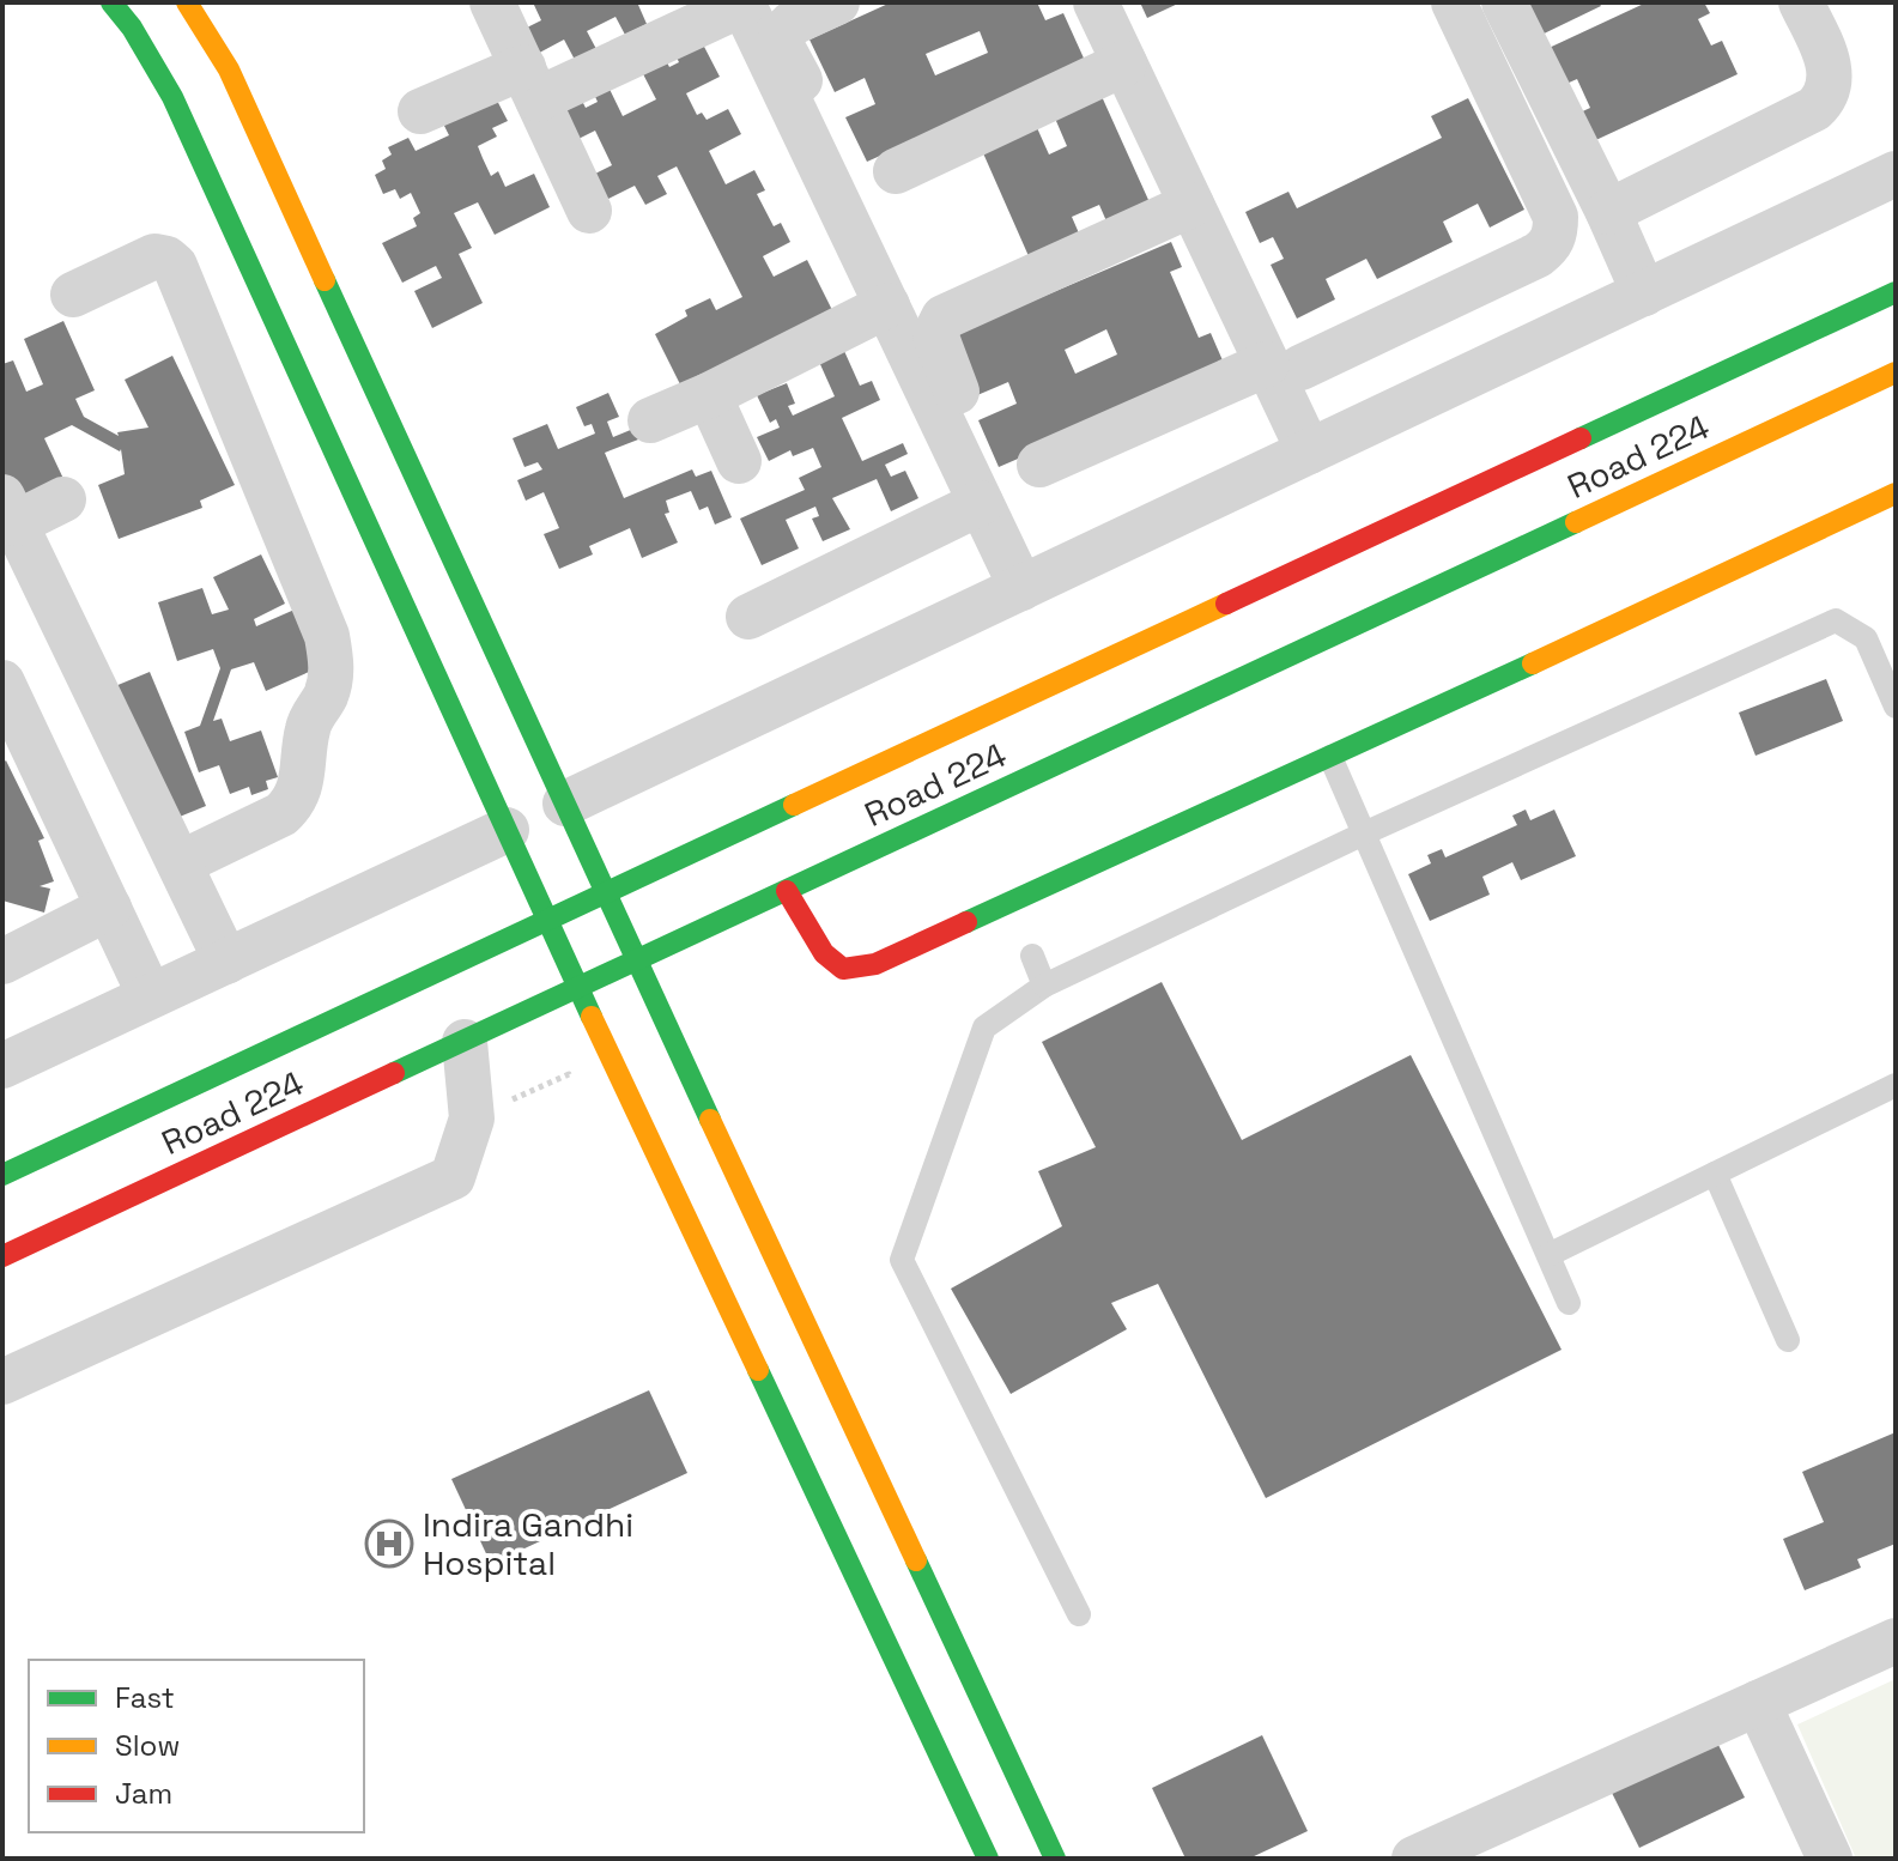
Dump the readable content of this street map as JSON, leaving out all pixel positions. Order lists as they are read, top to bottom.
{
  "streets": {
    "street": ["Road 224"]
  },
  "places": {
    "hospital": ["Indira Gandhi Hospital"]
  },
  "legend": ["Fast", "Slow", "Jam"]
}
